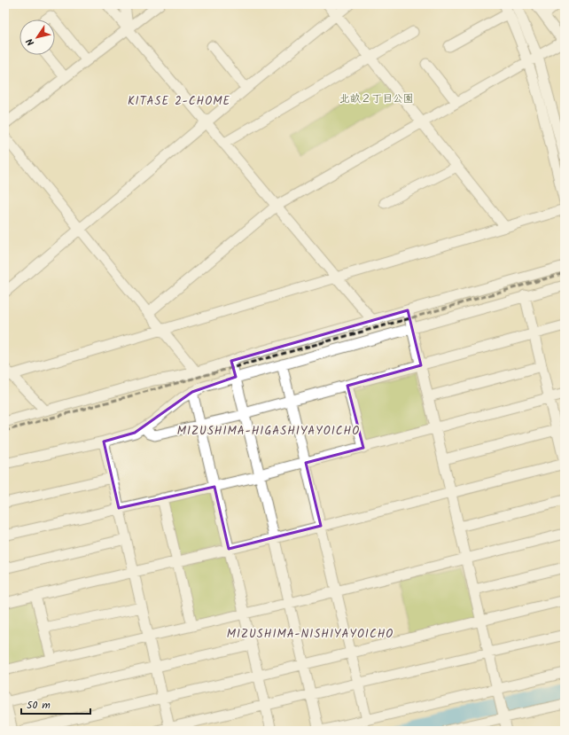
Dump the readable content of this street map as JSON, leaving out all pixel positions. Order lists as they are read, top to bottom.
{
  "districts": ["KITASE 2-CHOME", "MIZUSHIMA-HIGASHIYAYOICHO", "MIZUSHIMA-NISHIYAYOICHO"],
  "parks": ["北畝２丁目公園"],
  "scale_bar": "50 m",
  "north": "bottom left"
}
